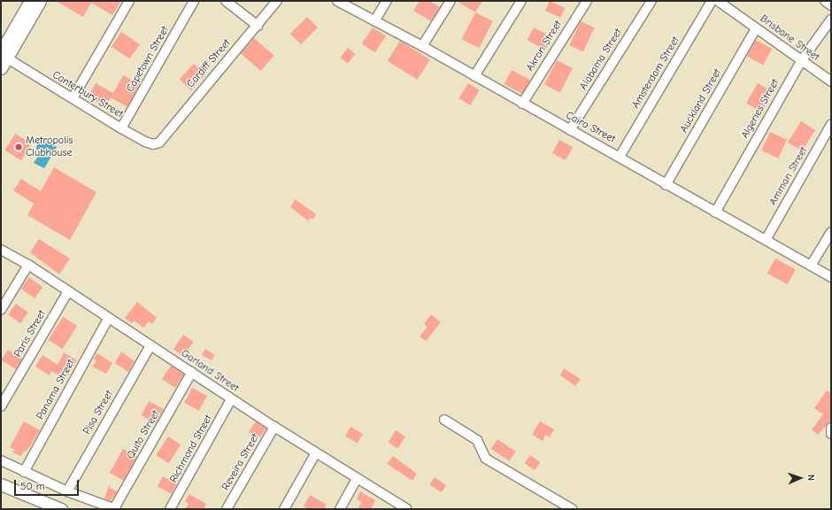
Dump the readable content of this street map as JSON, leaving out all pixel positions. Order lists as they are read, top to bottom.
{
  "streets": {
    "street": [
      "Brisbane Street",
      "Akron Street",
      "Capetown Street",
      "Alabama Street",
      "Cardiff Street",
      "Amsterdam Street",
      "Canterbury Street",
      "Auckland Street",
      "Algeries Street",
      "Cairo Street",
      "Amman Street",
      "Paris Street",
      "Garland Street",
      "Panama Street",
      "Pisa Street",
      "Quito Street",
      "Richmond Street",
      "Reveira Street"
    ]
  },
  "crossings": [
    ["Brisbane Street", "Auckland Street"],
    ["Brisbane Street", "Algeries Street"],
    ["Akron Street", "Cairo Street"],
    ["Capetown Street", "Canterbury Street"],
    ["Alabama Street", "Cairo Street"],
    ["Cardiff Street", "Canterbury Street"],
    ["Amsterdam Street", "Cairo Street"],
    ["Auckland Street", "Cairo Street"],
    ["Algeries Street", "Cairo Street"],
    ["Cairo Street", "Amman Street"],
    ["Paris Street", "Garland Street"],
    ["Garland Street", "Panama Street"],
    ["Garland Street", "Pisa Street"],
    ["Garland Street", "Quito Street"],
    ["Garland Street", "Richmond Street"],
    ["Garland Street", "Reveira Street"]
  ],
  "places": ["Metropolis Clubhouse"],
  "scale_bar": "50 m",
  "north": "right"
}
